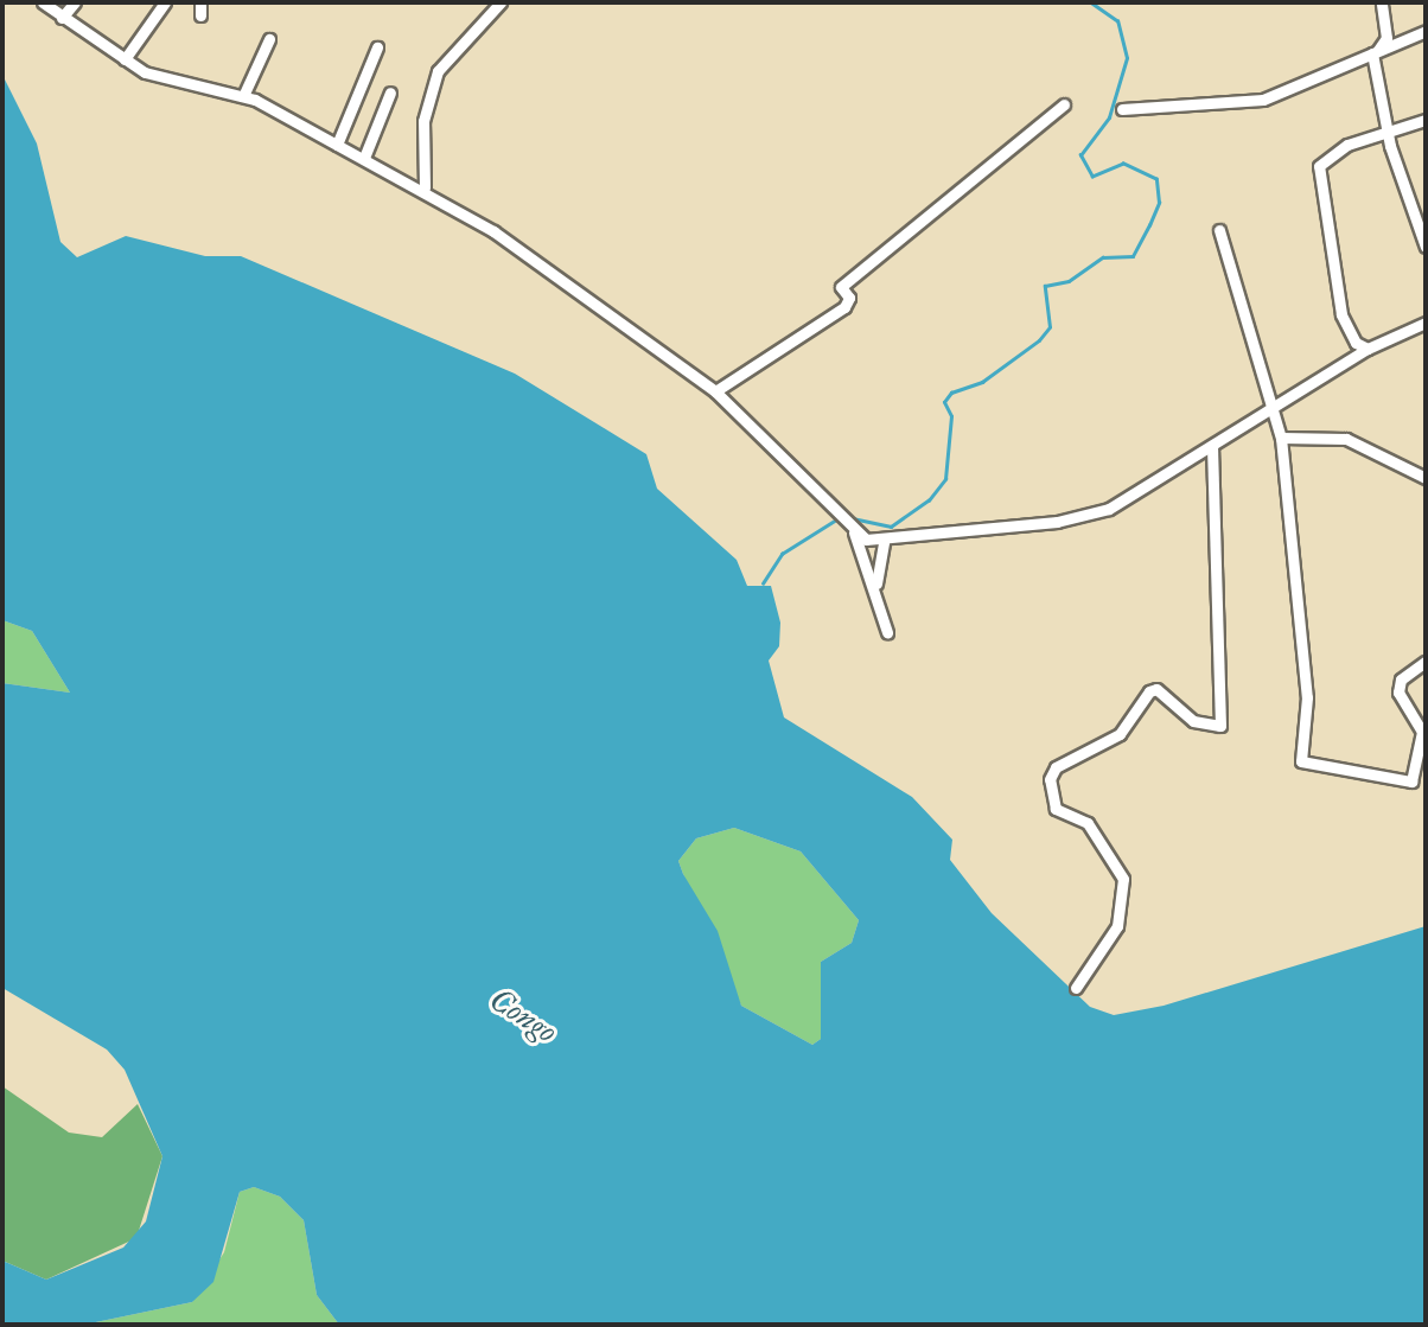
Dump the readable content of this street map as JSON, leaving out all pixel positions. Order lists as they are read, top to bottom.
{
  "water": ["Congo"]
}
